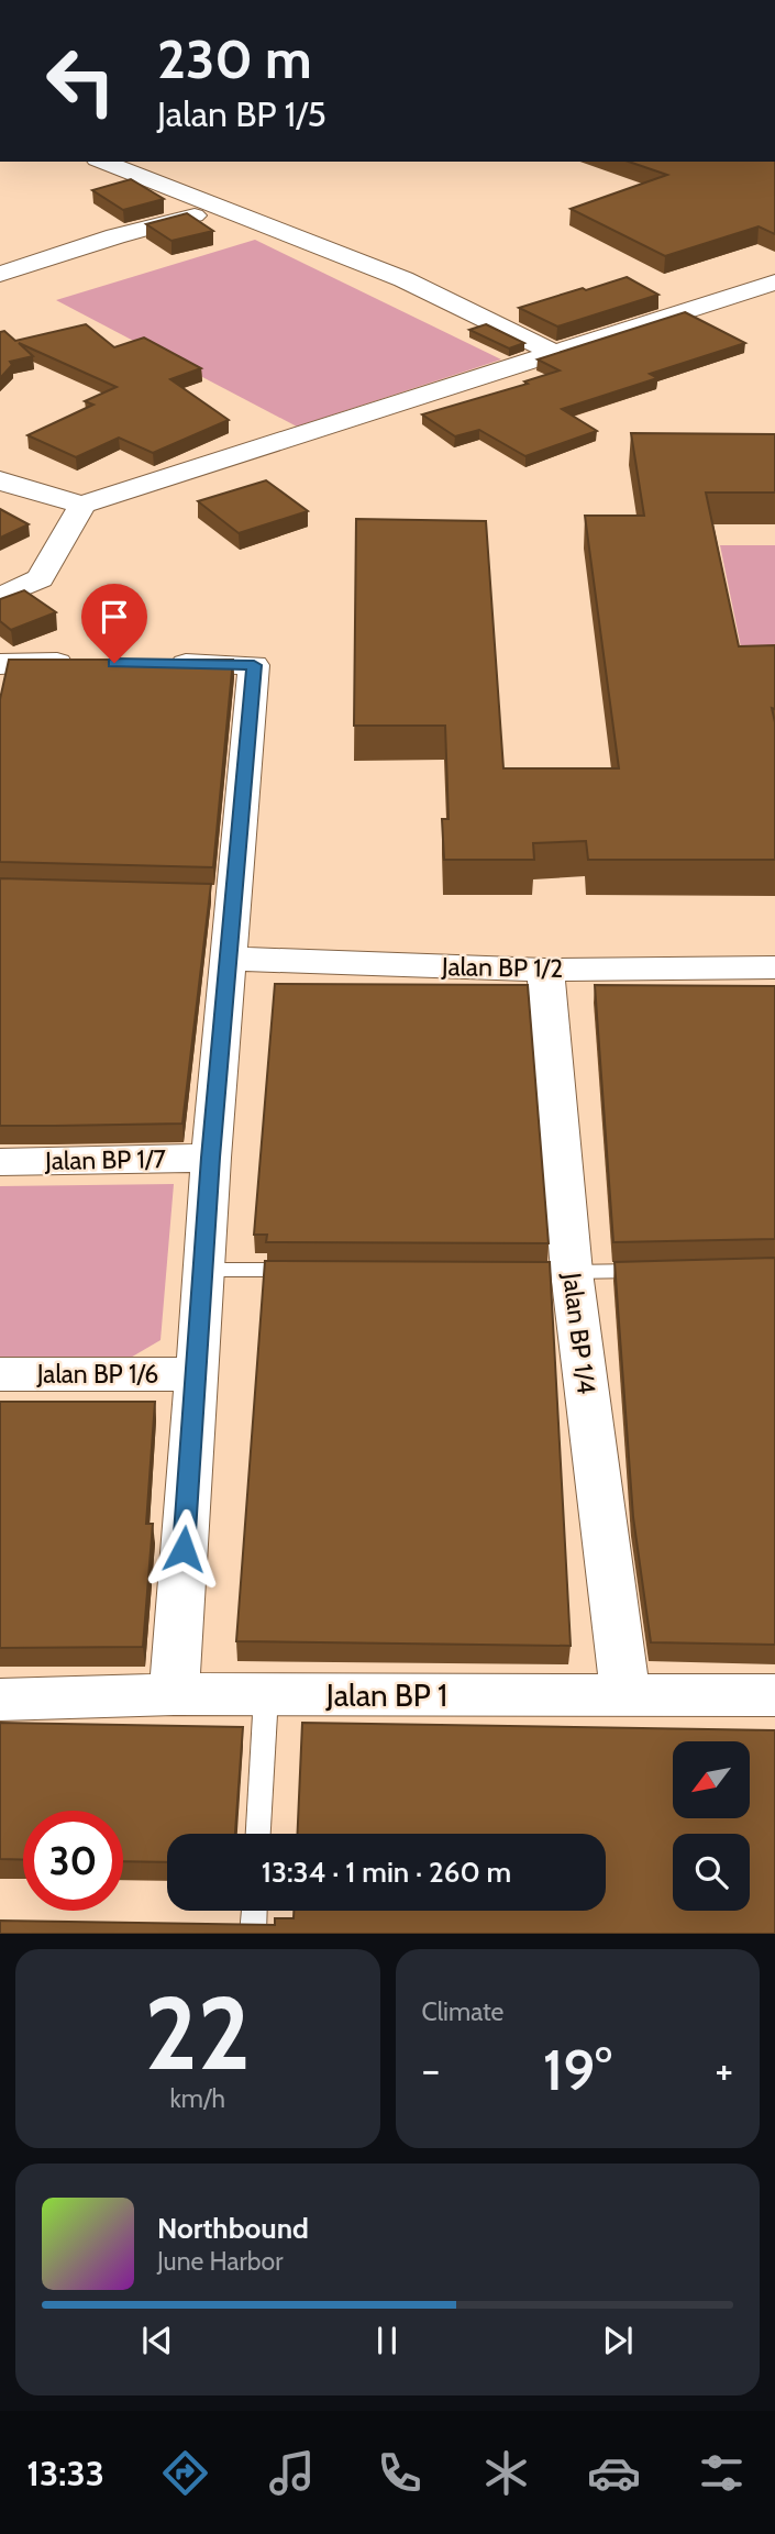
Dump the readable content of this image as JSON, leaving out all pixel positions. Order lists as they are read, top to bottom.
{
  "streets": {
    "street": [
      "Jalan BP 1/2",
      "Jalan BP 1/7",
      "Jalan BP 1/4",
      "Jalan BP 1/6",
      "Jalan BP 1"
    ]
  },
  "crossings": [
    ["Jalan BP 1/2", "Jalan BP 1/4"],
    ["Jalan BP 1/4", "Jalan BP 1"]
  ],
  "north": "bottom left",
  "page": {
    "turn": ["230 m", "Jalan BP 1/5"],
    "limit": "30",
    "trip": "13:34 · 1 min · 260 m",
    "tile": [
      ["22", "km/h"],
      "Climate"
    ],
    "heat": ["−", "19°", "+"],
    "song": ["Northbound", "June Harbor"],
    "tabs": "13:33"
  }
}
